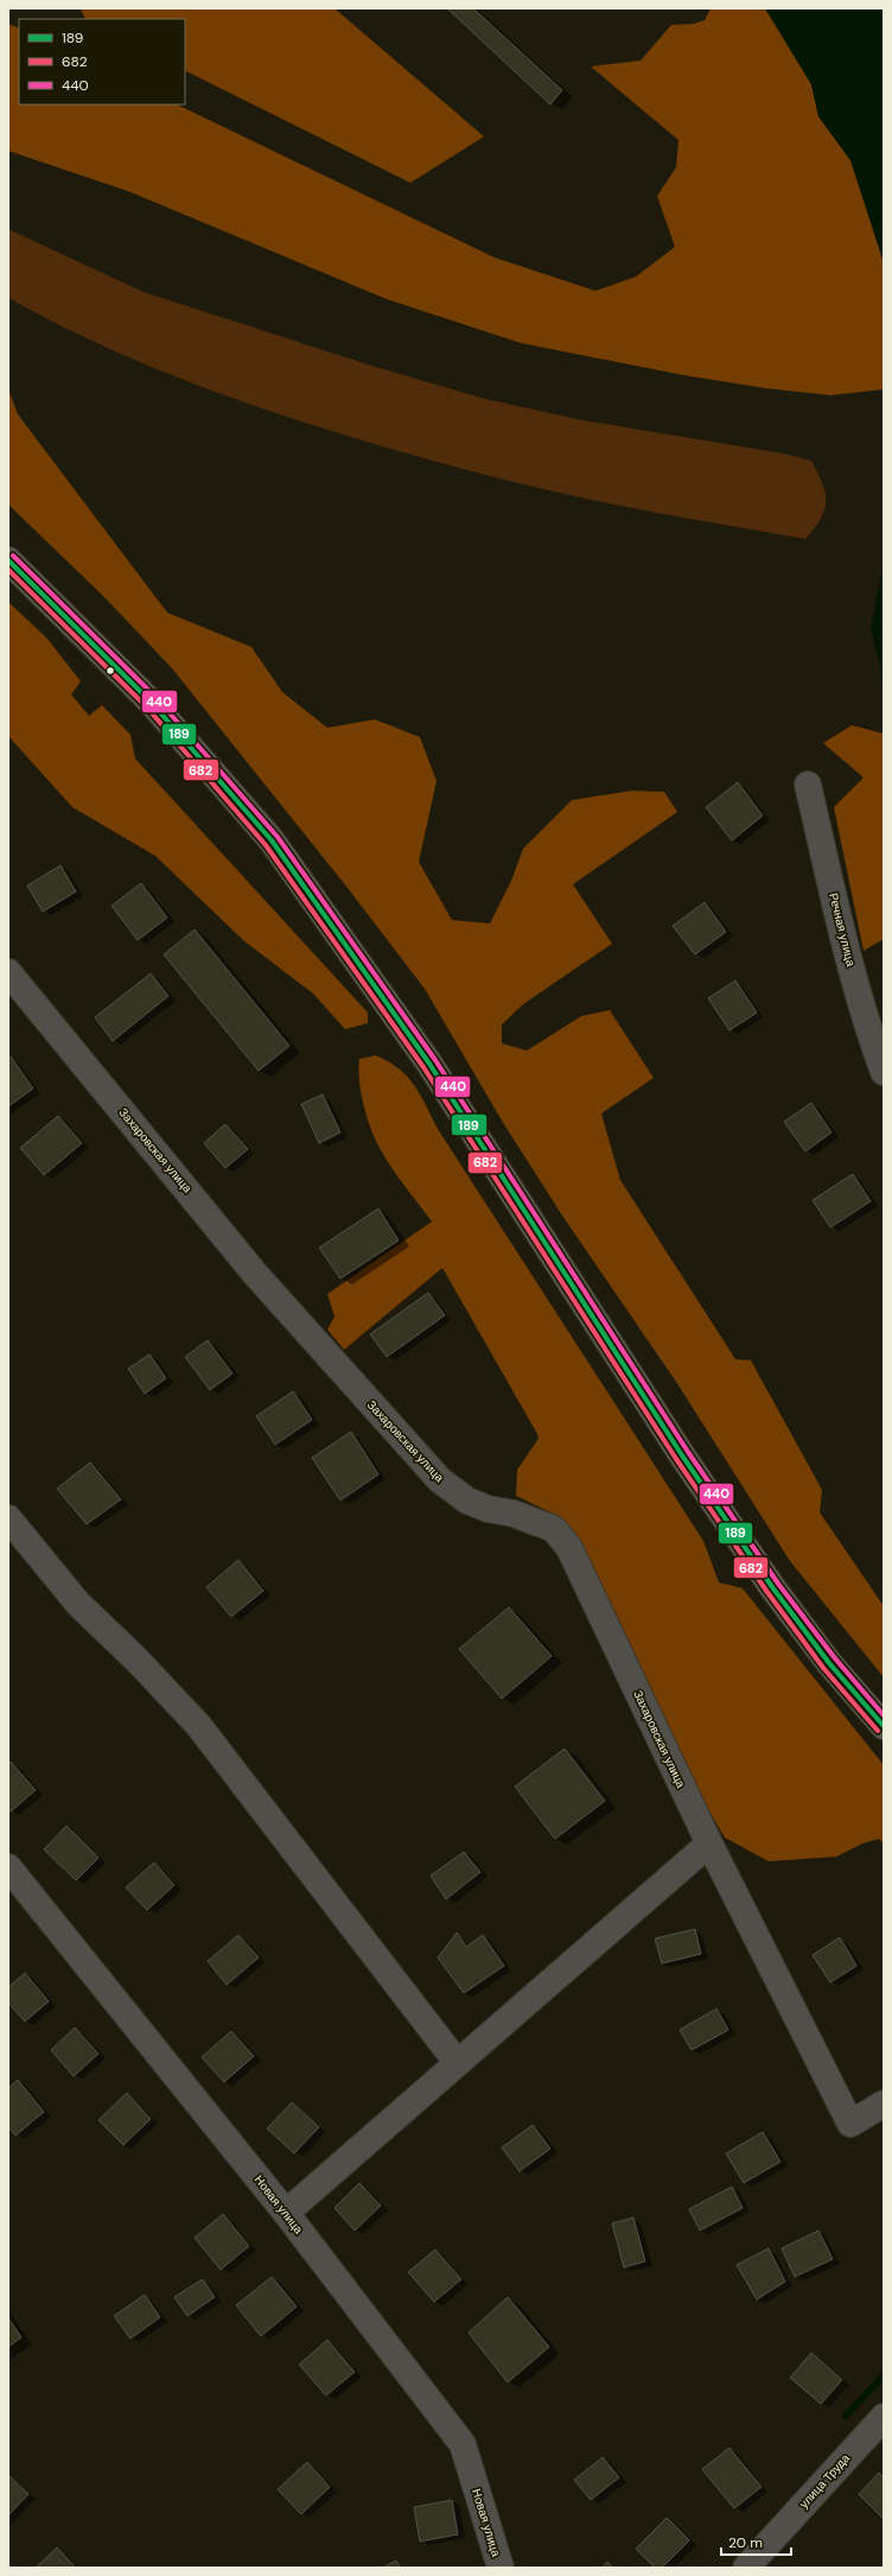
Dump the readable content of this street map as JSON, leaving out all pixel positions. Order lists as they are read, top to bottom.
{
  "streets": {
    "street": [
      "Речная улица",
      "Захаровская улица",
      "Новая улица",
      "улица Труда"
    ]
  },
  "lines": ["transit line 440", "transit line 189", "transit line 682"],
  "legend": ["189", "682", "440"],
  "scale_bar": "20 m"
}
